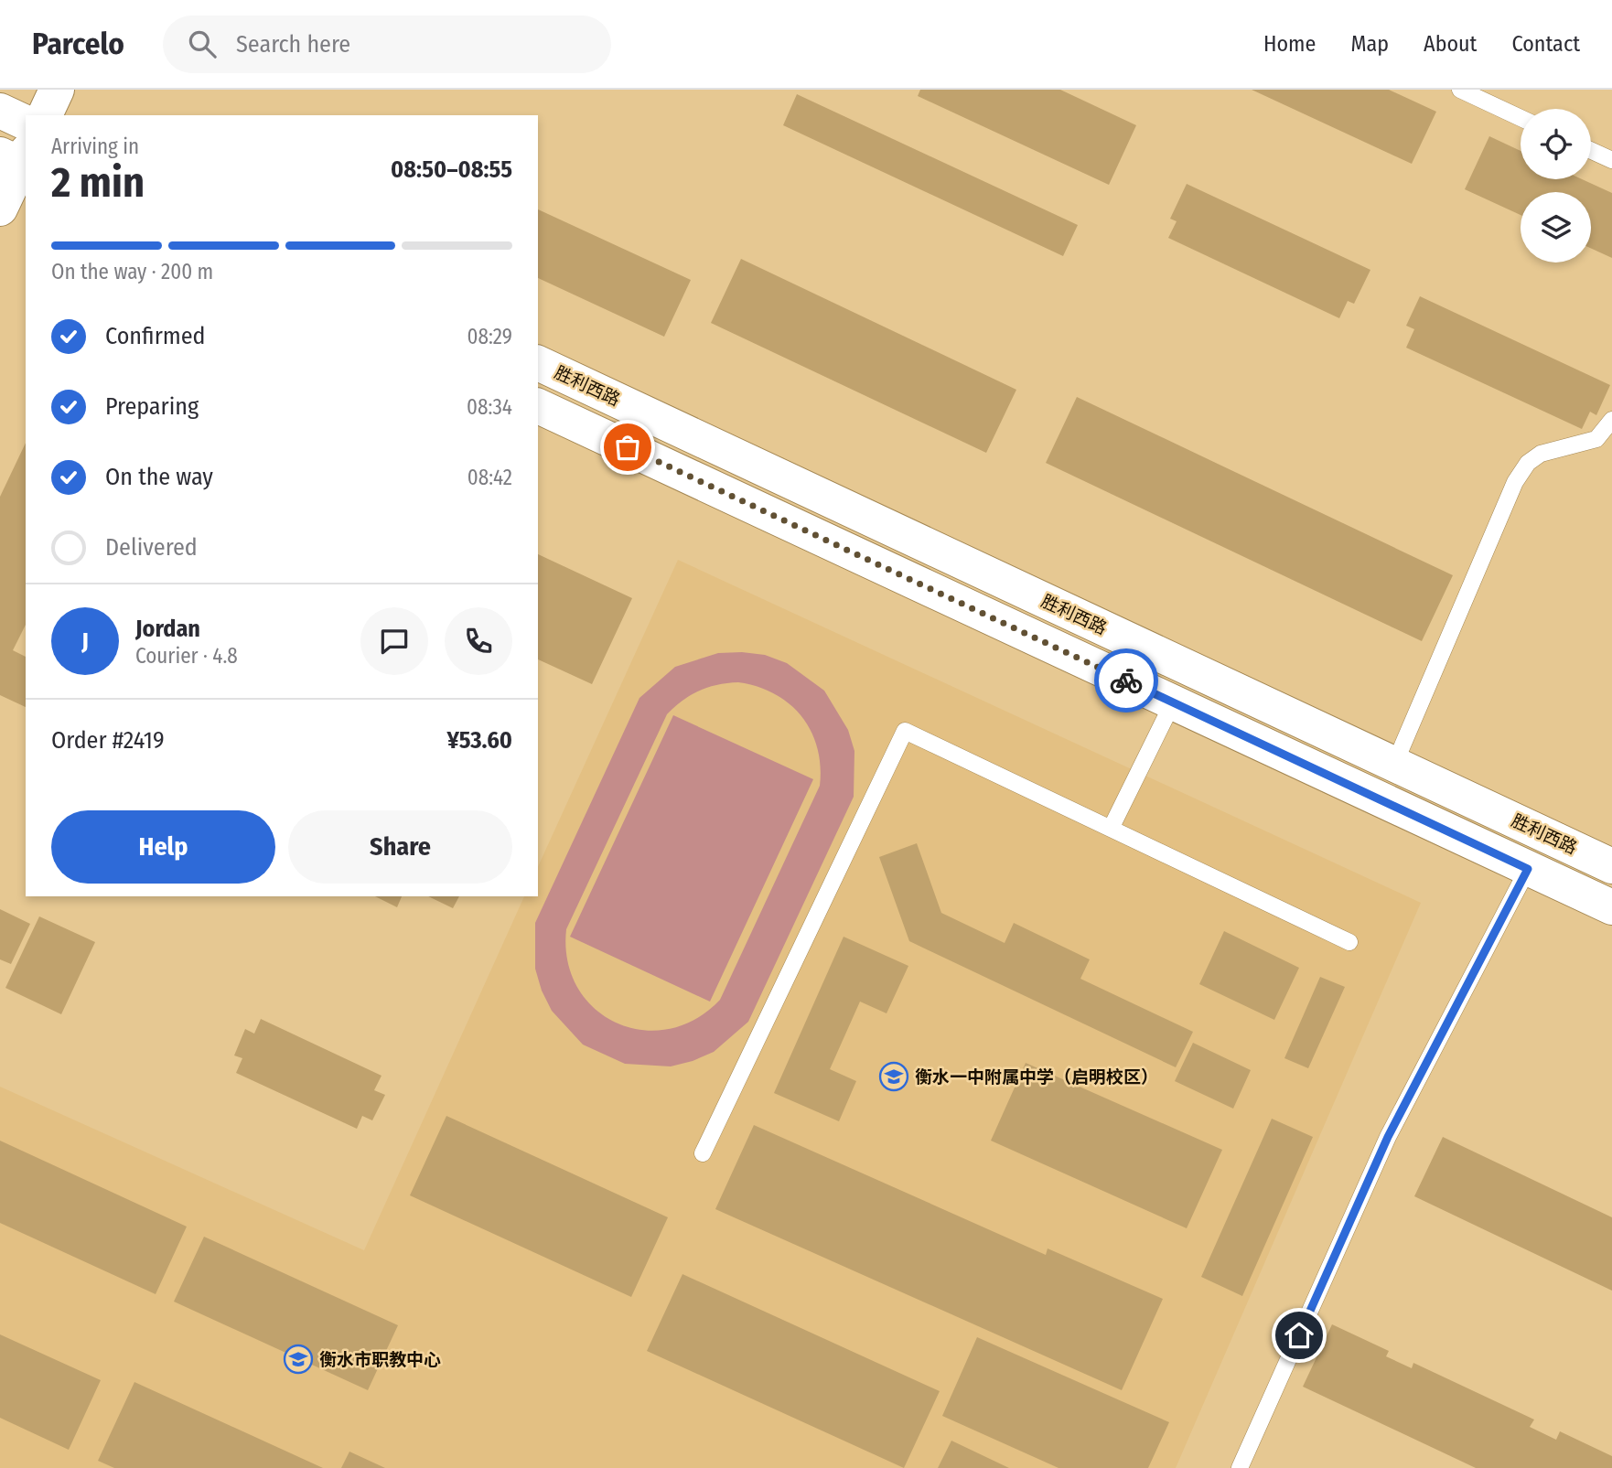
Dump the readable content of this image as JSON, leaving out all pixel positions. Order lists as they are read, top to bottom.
{
  "streets": {
    "main road": ["胜利西路"]
  },
  "places": {
    "school or university": ["衡水一中附属中学（启明校区）", "衡水市职教中心"]
  },
  "page": {
    "header": "Parcelo",
    "search": "Search here",
    "nav": [
      "Home",
      "Map",
      "About",
      "Contact"
    ],
    "heading": ["2 min", "Arriving in", "08:50–08:55"],
    "panel": [
      "Jordan",
      "Courier · 4.8",
      "Order #2419",
      "¥53.60"
    ],
    "bar": "On the way · 200 m",
    "list": [
      ["Confirmed", "08:29"],
      ["Preparing", "08:34"],
      ["On the way", "08:42"],
      "Delivered"
    ],
    "round": "J",
    "buttons": ["Help", "Share"]
  }
}
